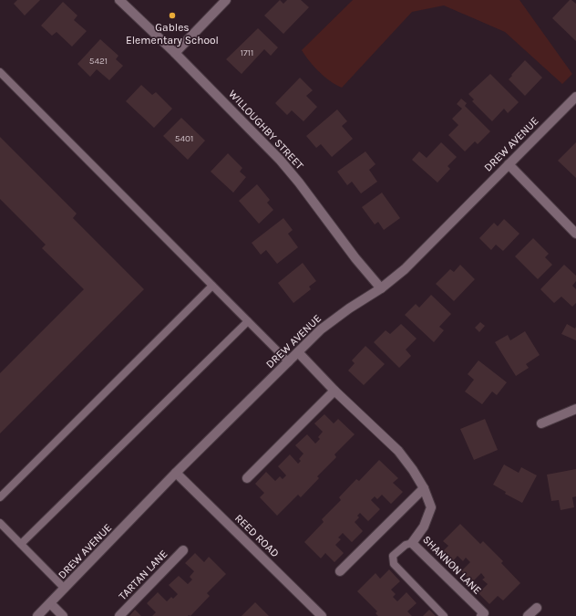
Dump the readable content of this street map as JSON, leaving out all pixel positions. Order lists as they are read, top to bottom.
{
  "streets": {
    "street": [
      "WILLOUGHBY STREET",
      "DREW AVENUE",
      "REED ROAD",
      "SHANNON LANE",
      "TARTAN LANE"
    ]
  },
  "crossings": [
    ["WILLOUGHBY STREET", "DREW AVENUE"],
    ["DREW AVENUE", "REED ROAD"],
    ["DREW AVENUE", "SHANNON LANE"]
  ],
  "places": ["Gables Elementary School"],
  "house_numbers": ["1711", "5421", "5401"]
}
